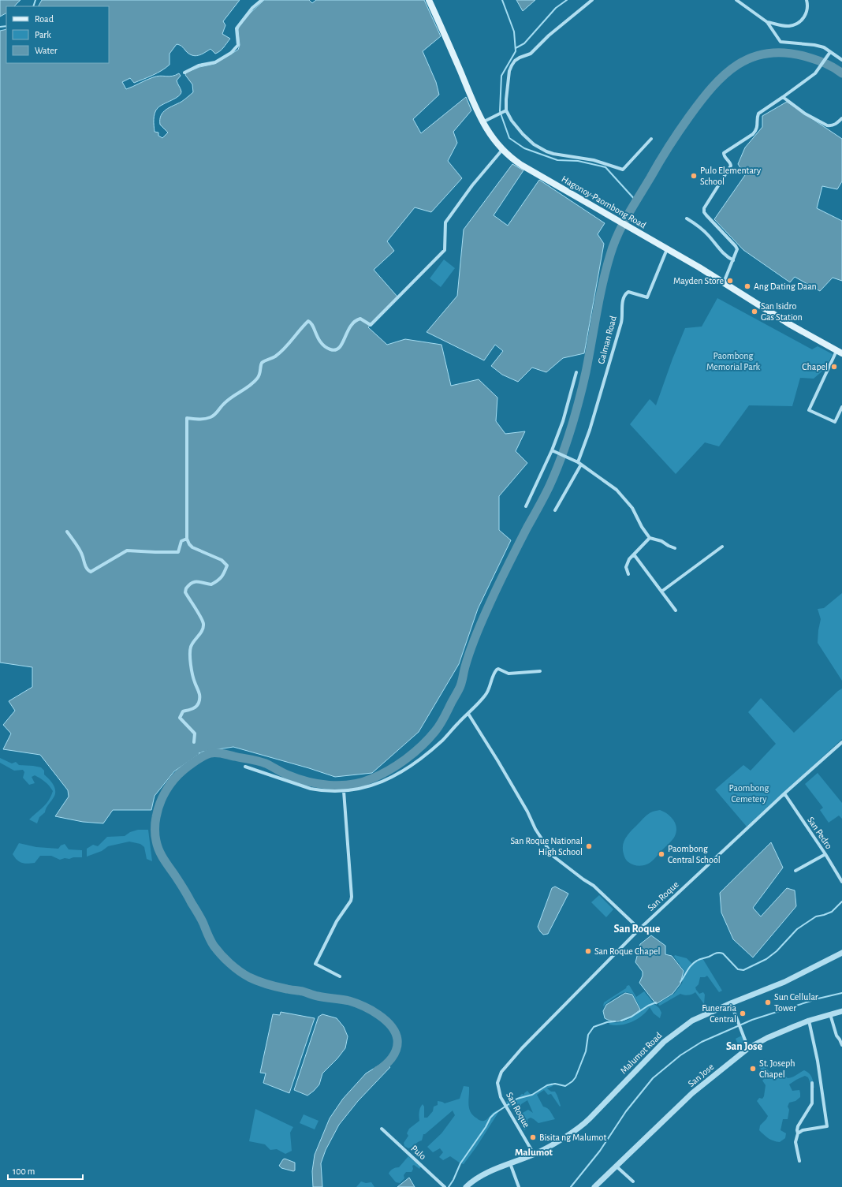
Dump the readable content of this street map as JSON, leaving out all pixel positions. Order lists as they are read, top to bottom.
{
  "streets": {
    "main road": ["Hagonoy-Paombong Road"],
    "street": [
      "Galman Road",
      "San Pedro",
      "San Roque",
      "Malumot Road",
      "San Jose",
      "Pulo"
    ]
  },
  "crossings": [
    ["Hagonoy-Paombong Road", "Galman Road"],
    ["San Pedro", "San Roque"],
    ["San Roque", "Malumot Road"]
  ],
  "districts": ["San Roque", "San Jose", "Malumot"],
  "parks": ["Paombong Memorial Park", "Paombong Cemetery"],
  "places": [
    "Pulo Elementary School",
    "Mayden Store",
    "Ang Dating Daan",
    "San Isidro Gas Station",
    "Chapel",
    "San Roque National High School",
    "Paombong Central School",
    "San Roque Chapel",
    "Sun Cellular Tower",
    "Funeraria Central",
    "St. Joseph Chapel",
    "Bisita ng Malumot"
  ],
  "legend": ["Road", "Park", "Water"],
  "scale_bar": "100 m"
}
